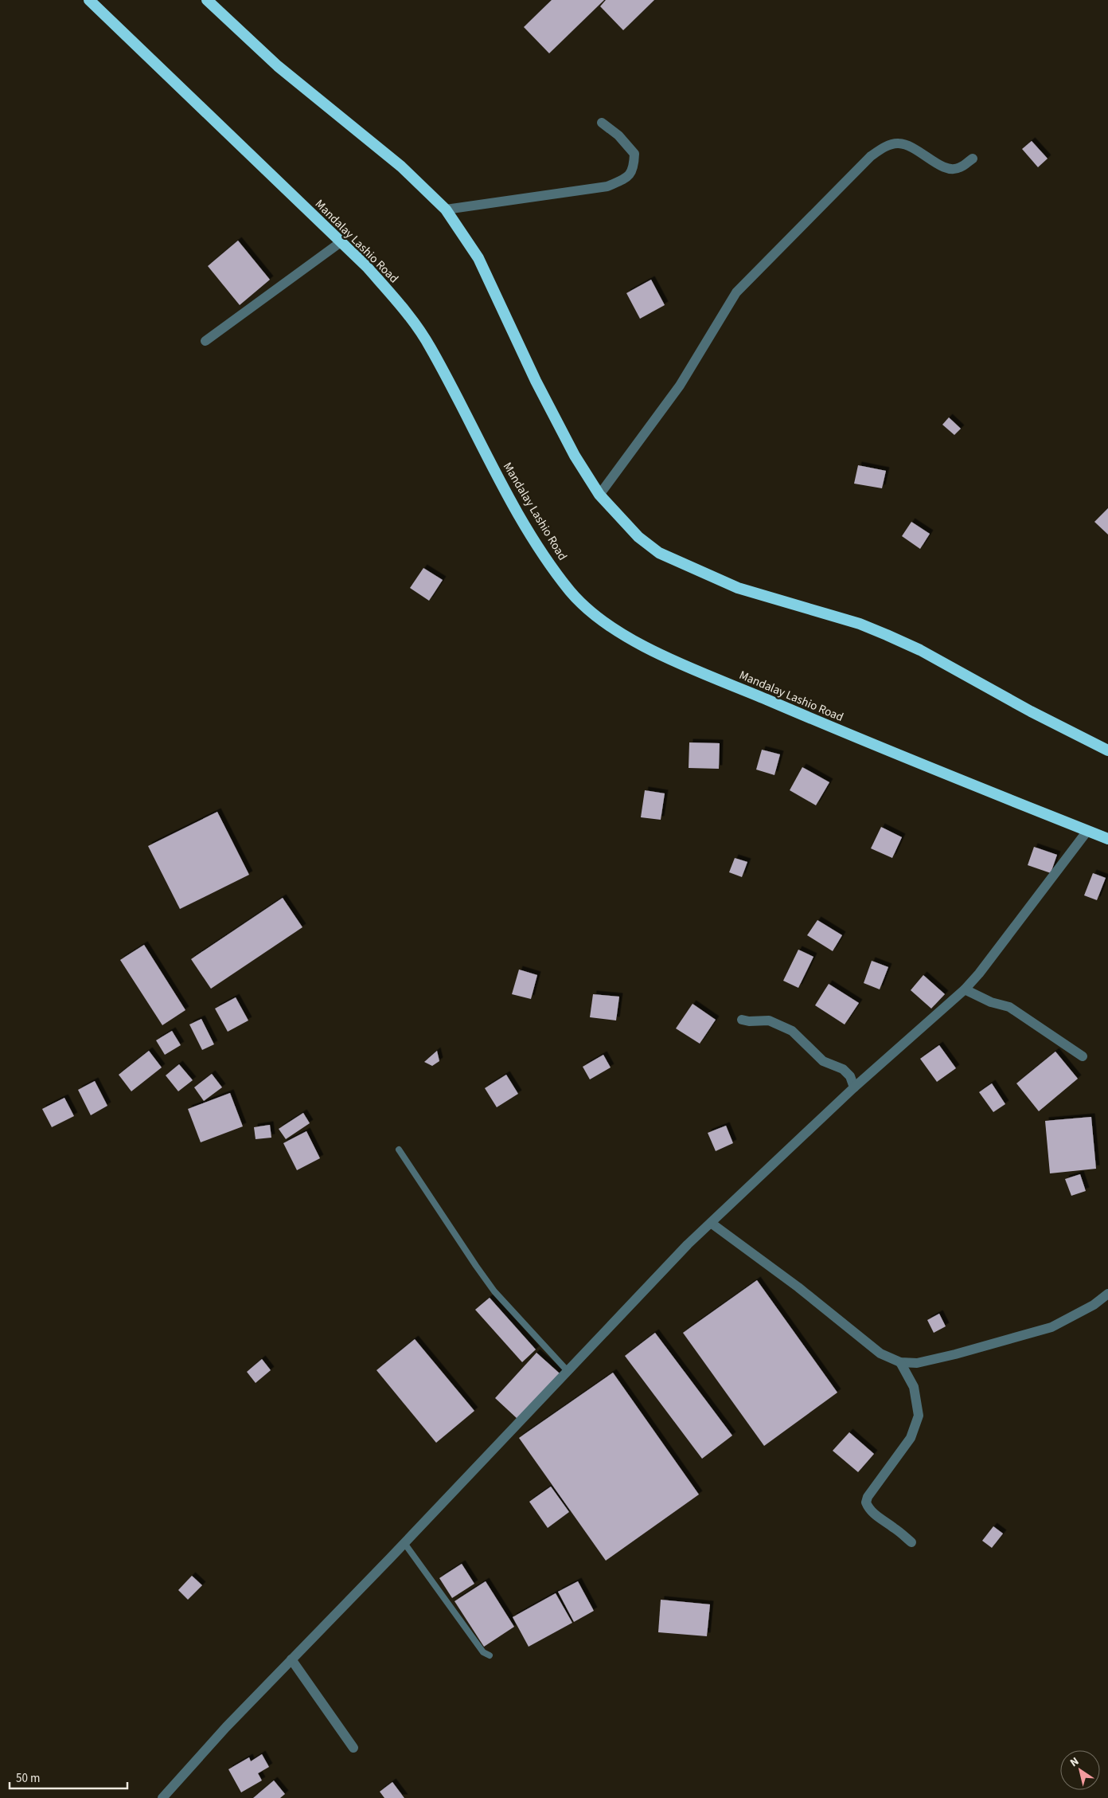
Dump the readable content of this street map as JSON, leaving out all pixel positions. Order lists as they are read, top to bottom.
{
  "streets": {
    "highway": ["Mandalay Lashio Road"]
  },
  "scale_bar": "50 m",
  "north": "top left"
}
